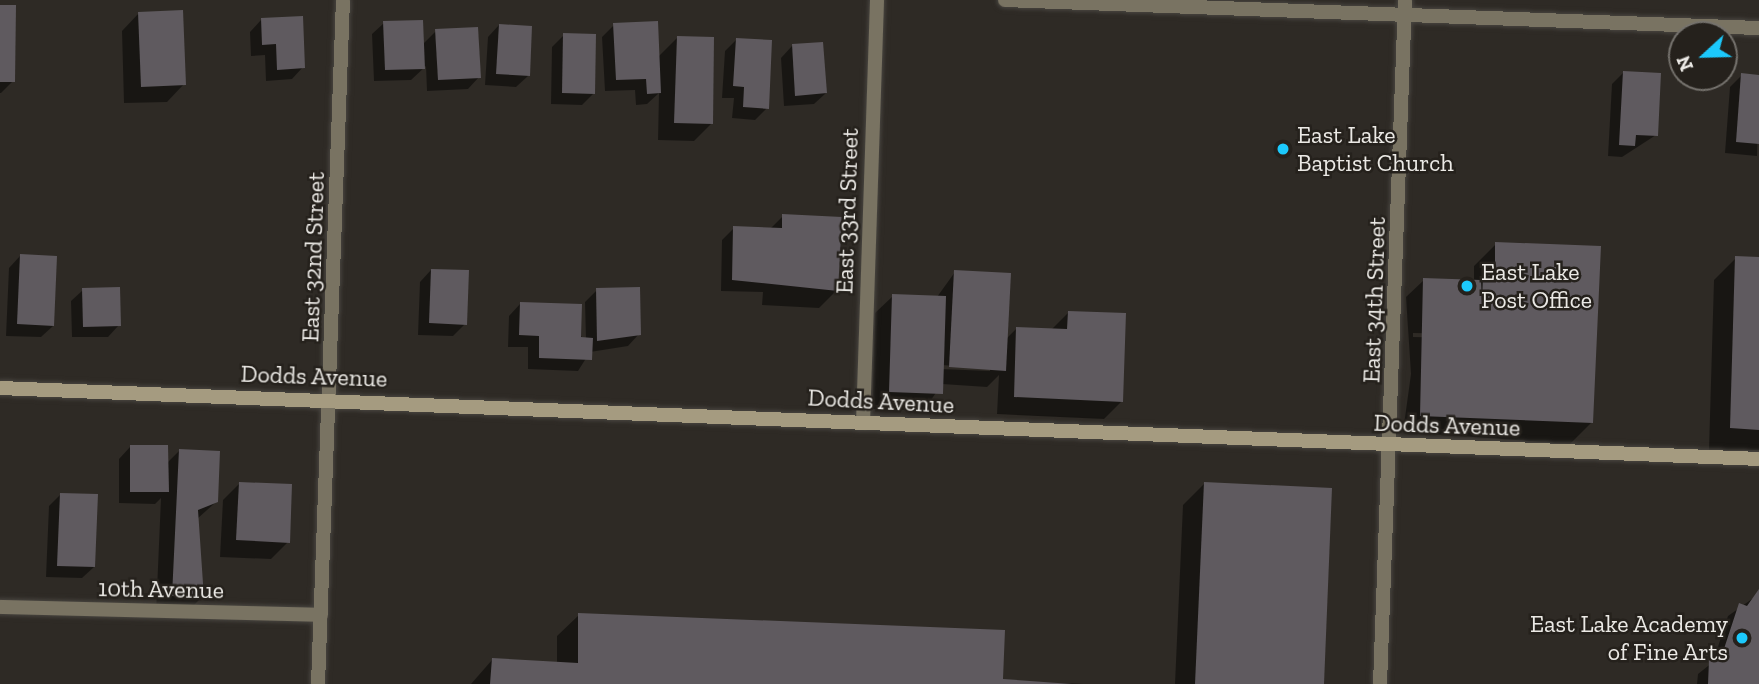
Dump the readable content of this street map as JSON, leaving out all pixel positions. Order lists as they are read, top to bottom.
{
  "streets": {
    "street": [
      "East 33rd Street",
      "East 32nd Street",
      "East 34th Street",
      "Dodds Avenue",
      "10th Avenue"
    ]
  },
  "crossings": [
    ["East 33rd Street", "Dodds Avenue"],
    ["East 32nd Street", "Dodds Avenue"],
    ["East 32nd Street", "10th Avenue"],
    ["East 34th Street", "Dodds Avenue"]
  ],
  "places": ["East Lake Baptist Church", "East Lake Post Office", "East Lake Academy of Fine Arts"],
  "north": "left"
}
